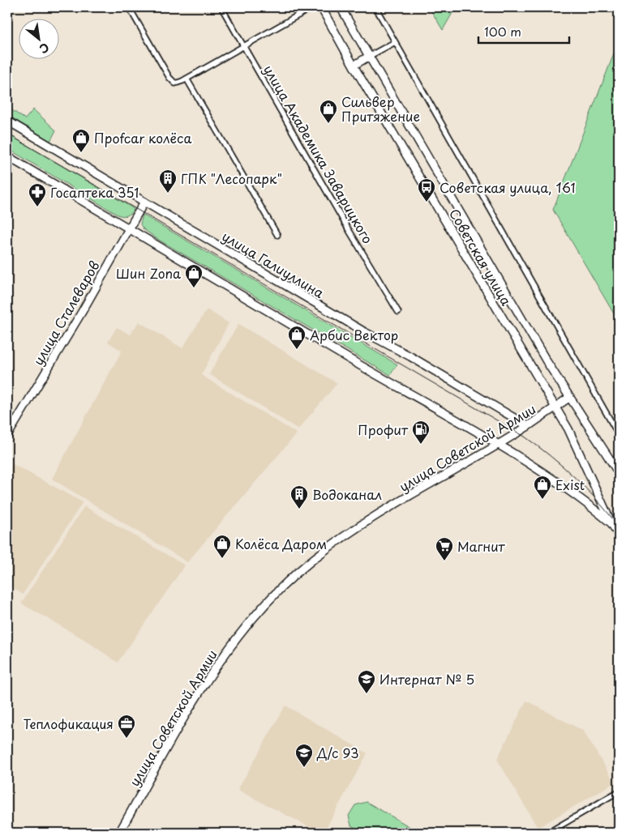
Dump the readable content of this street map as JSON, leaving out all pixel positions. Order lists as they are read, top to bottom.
{
  "streets": {
    "main road": [
      "Советская улица",
      "улица Галиуллина",
      "улица Сталеваров",
      "улица Советской Армии"
    ],
    "street": ["улица Академика Заварицкого"]
  },
  "crossings": [
    ["Советская улица", "улица Советской Армии"],
    ["улица Галиуллина", "улица Сталеваров"],
    ["улица Галиуллина", "улица Советской Армии"]
  ],
  "places": {
    "shop": [
      "Сильвер Притяжение",
      "Проfcar колёса",
      "Шин Zona",
      "Арбис Вектор",
      "Exist",
      "Колёса Даром"
    ],
    "building": ["ГПК \"Лесопарк\"", "Водоканал"],
    "bus stop": ["Советская улица, 161"],
    "pharmacy": ["Госаптека 351"],
    "fuel station": ["Профит"],
    "supermarket": ["Магнит"],
    "school or university": ["Интернат № 5", "Д/с 93"],
    "office": ["Теплофикация"]
  },
  "scale_bar": "100 m",
  "north": "bottom right"
}
